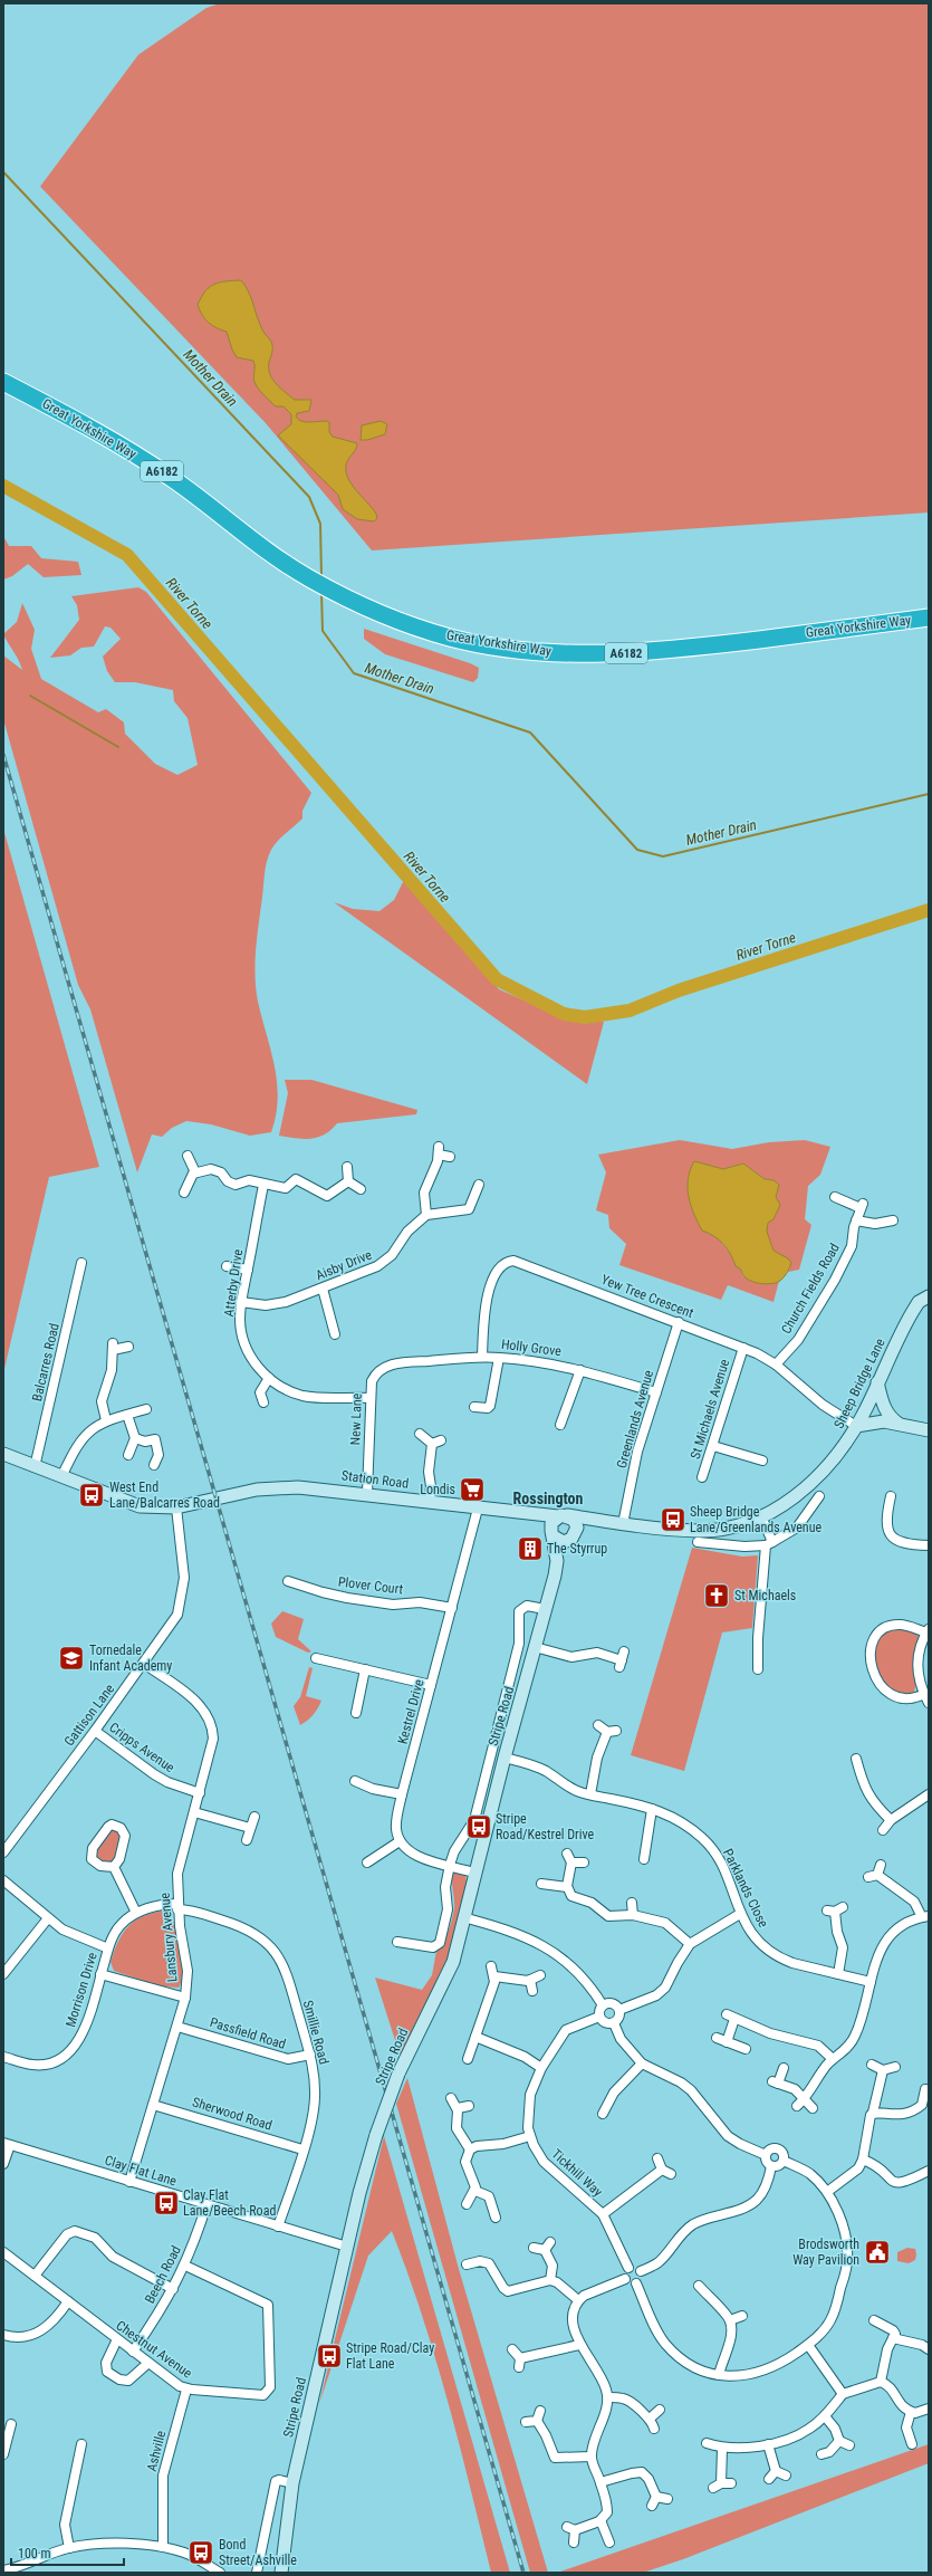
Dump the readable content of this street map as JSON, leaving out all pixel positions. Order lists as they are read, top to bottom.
{
  "streets": {
    "highway": ["Great Yorkshire Way", "A6182"],
    "main road": ["Sheep Bridge Lane", "Station Road", "Stripe Road"],
    "street": [
      "Aisby Drive",
      "Atterby Drive",
      "Church Fields Road",
      "Yew Tree Crescent",
      "Holly Grove",
      "Balcarres Road",
      "St Michaels Avenue",
      "New Lane",
      "Greenlands Avenue",
      "Plover Court",
      "Kestrel Drive",
      "Gattison Lane",
      "Cripps Avenue",
      "Parklands Close",
      "Lansbury Avenue",
      "Morrison Drive",
      "Smillie Road",
      "Passfield Road",
      "Sherwood Road",
      "Clay Flat Lane",
      "Tickhill Way",
      "Beech Road",
      "Chestnut Avenue",
      "Ashville"
    ]
  },
  "crossings": [
    ["Aisby Drive", "Atterby Drive"],
    ["Atterby Drive", "New Lane"],
    ["Church Fields Road", "Yew Tree Crescent"],
    ["Yew Tree Crescent", "Holly Grove"],
    ["Yew Tree Crescent", "Sheep Bridge Lane"],
    ["Yew Tree Crescent", "St Michaels Avenue"],
    ["Yew Tree Crescent", "Greenlands Avenue"],
    ["Holly Grove", "New Lane"],
    ["Holly Grove", "Greenlands Avenue"],
    ["Balcarres Road", "Station Road"],
    ["Sheep Bridge Lane", "Greenlands Avenue"],
    ["Sheep Bridge Lane", "Station Road"],
    ["Sheep Bridge Lane", "Stripe Road"],
    ["New Lane", "Station Road"],
    ["Station Road", "Kestrel Drive"],
    ["Station Road", "Gattison Lane"],
    ["Plover Court", "Kestrel Drive"],
    ["Gattison Lane", "Cripps Avenue"],
    ["Gattison Lane", "Lansbury Avenue"],
    ["Stripe Road", "Parklands Close"],
    ["Stripe Road", "Clay Flat Lane"],
    ["Cripps Avenue", "Lansbury Avenue"],
    ["Lansbury Avenue", "Morrison Drive"],
    ["Lansbury Avenue", "Smillie Road"],
    ["Lansbury Avenue", "Passfield Road"],
    ["Lansbury Avenue", "Sherwood Road"],
    ["Lansbury Avenue", "Clay Flat Lane"],
    ["Morrison Drive", "Smillie Road"],
    ["Smillie Road", "Passfield Road"],
    ["Smillie Road", "Sherwood Road"],
    ["Smillie Road", "Clay Flat Lane"],
    ["Clay Flat Lane", "Beech Road"],
    ["Beech Road", "Chestnut Avenue"],
    ["Chestnut Avenue", "Ashville"]
  ],
  "districts": ["Rossington"],
  "water": ["Mother Drain", "River Torne"],
  "places": {
    "supermarket": ["Londis"],
    "bus stop": [
      "West End Lane/Balcarres Road",
      "Sheep Bridge Lane/Greenlands Avenue",
      "Stripe Road/Kestrel Drive",
      "Clay Flat Lane/Beech Road",
      "Stripe Road/Clay Flat Lane",
      "Bond Street/Ashville"
    ],
    "building": ["The Styrrup"],
    "church": ["St Michaels"],
    "school or university": ["Tornedale Infant Academy"],
    "public building": ["Brodsworth Way Pavilion"]
  },
  "scale_bar": "100 m"
}
